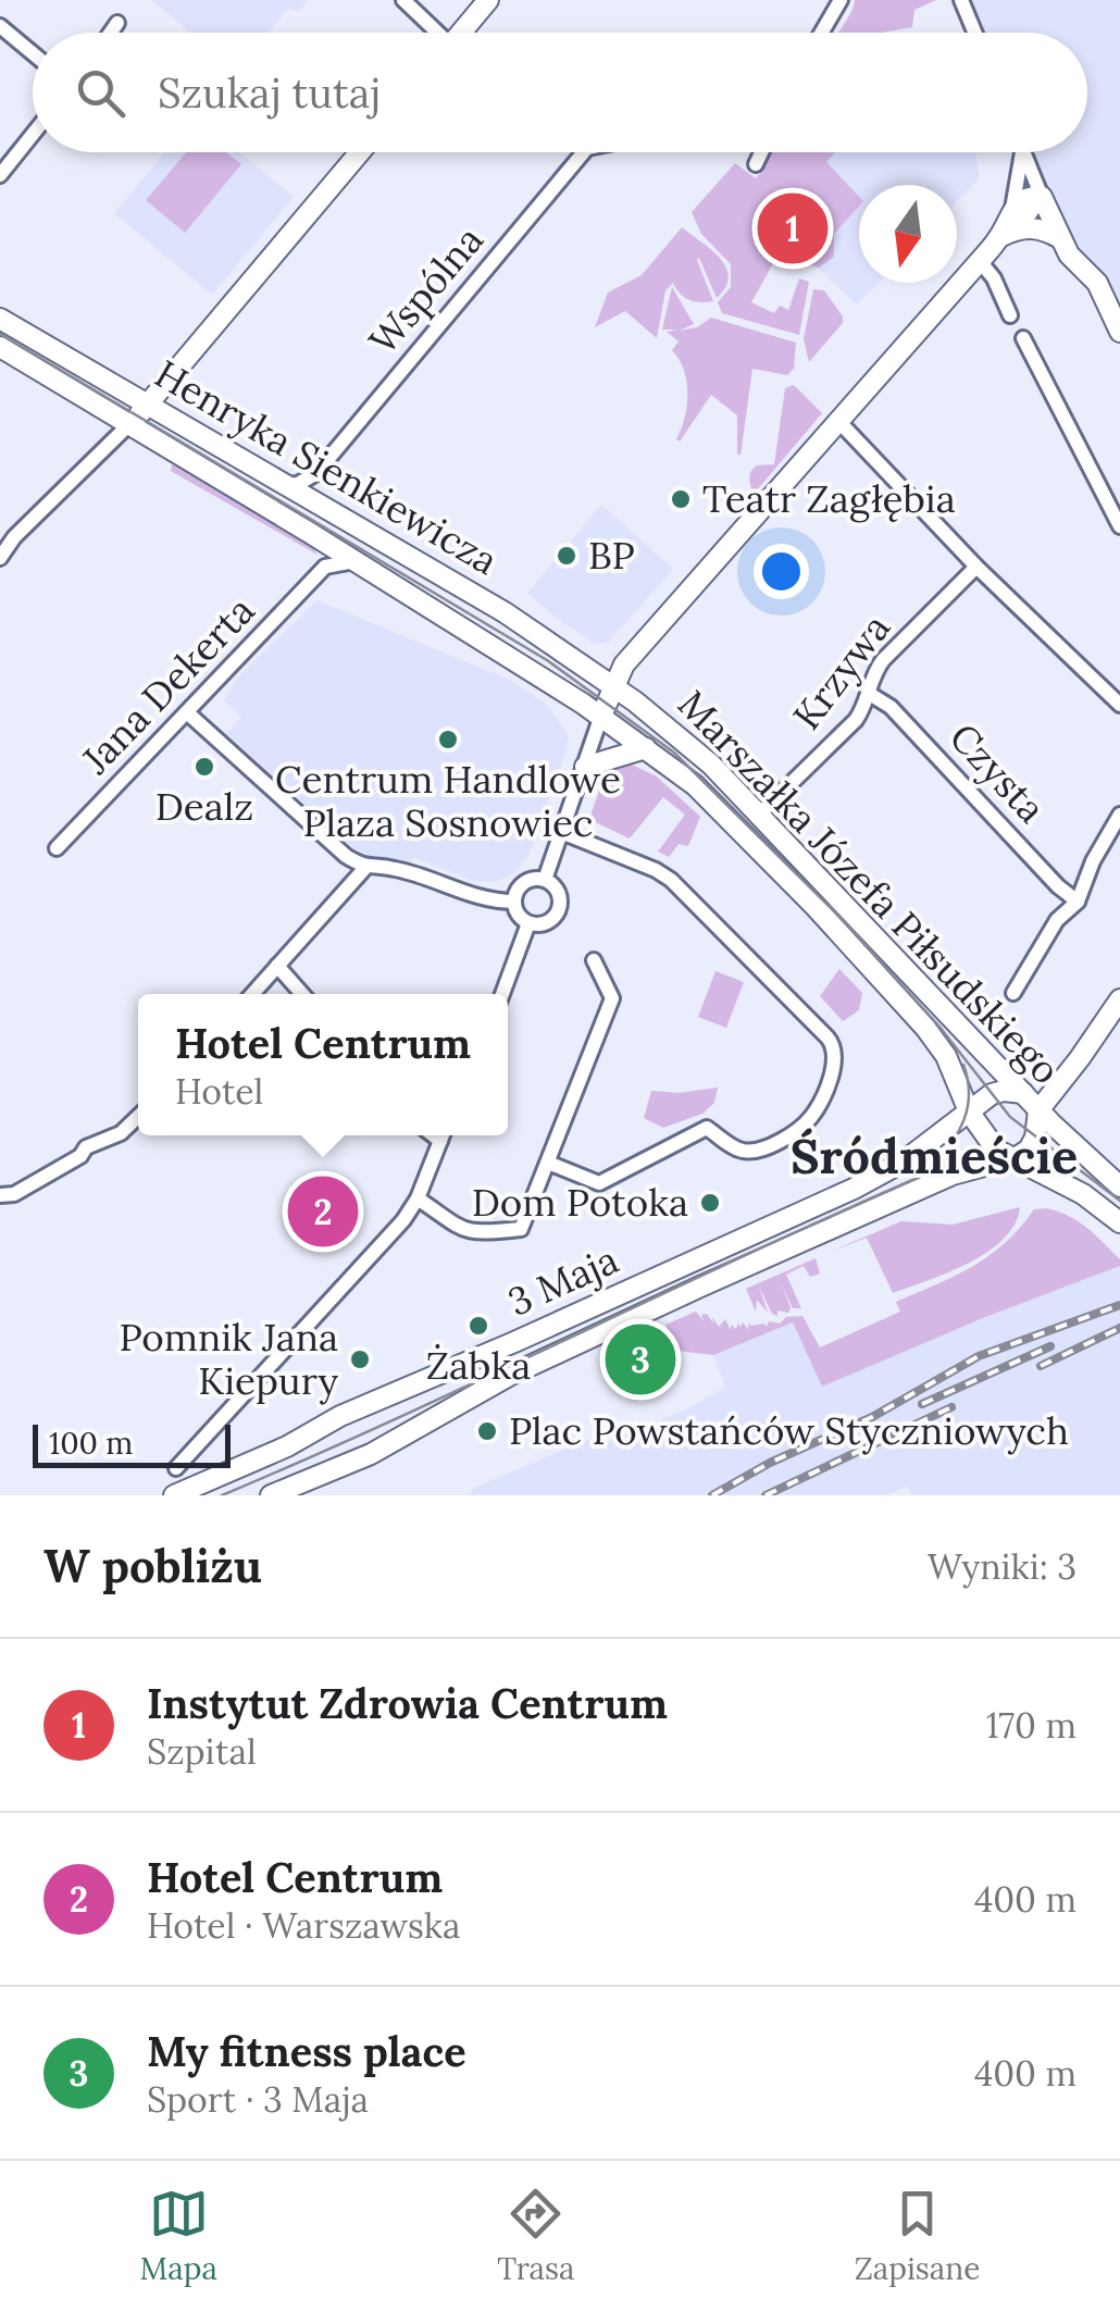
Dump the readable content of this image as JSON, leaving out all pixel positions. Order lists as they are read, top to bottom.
{
  "streets": {
    "main road": ["Henryka Sienkiewicza", "Marszałka Józefa Piłsudskiego", "3 Maja"],
    "street": [
      "Wspólna",
      "Krzywa",
      "Jana Dekerta",
      "Czysta"
    ]
  },
  "crossings": [
    ["Wspólna", "Henryka Sienkiewicza"],
    ["Henryka Sienkiewicza", "Marszałka Józefa Piłsudskiego"],
    ["Krzywa", "Czysta"],
    ["Krzywa", "Marszałka Józefa Piłsudskiego"],
    ["Marszałka Józefa Piłsudskiego", "3 Maja"]
  ],
  "districts": ["Śródmieście"],
  "places": [
    "Teatr Zagłębia",
    "BP",
    "Centrum Handlowe Plaza Sosnowiec",
    "Dealz",
    "Dom Potoka",
    "Żabka",
    "Pomnik Jana Kiepury",
    "Plac Powstańców Styczniowych"
  ],
  "scale_bar": "100 m",
  "north": "bottom",
  "page": {
    "search": "Szukaj tutaj",
    "pins": ["1", "2", "3"],
    "popup": ["Hotel Centrum", "Hotel"],
    "scale": "100 m",
    "heading": ["W pobliżu", "Wyniki: 3"],
    "list": [
      {
        "mark": "1",
        "name": "Instytut Zdrowia Centrum",
        "note": "Szpital",
        "value": "170 m"
      },
      {
        "mark": "2",
        "name": "Hotel Centrum",
        "note": "Hotel · Warszawska",
        "value": "400 m"
      },
      {
        "mark": "3",
        "name": "My fitness place",
        "note": "Sport · 3 Maja",
        "value": "400 m"
      }
    ],
    "nav": ["Mapa", "Trasa", "Zapisane"]
  }
}
